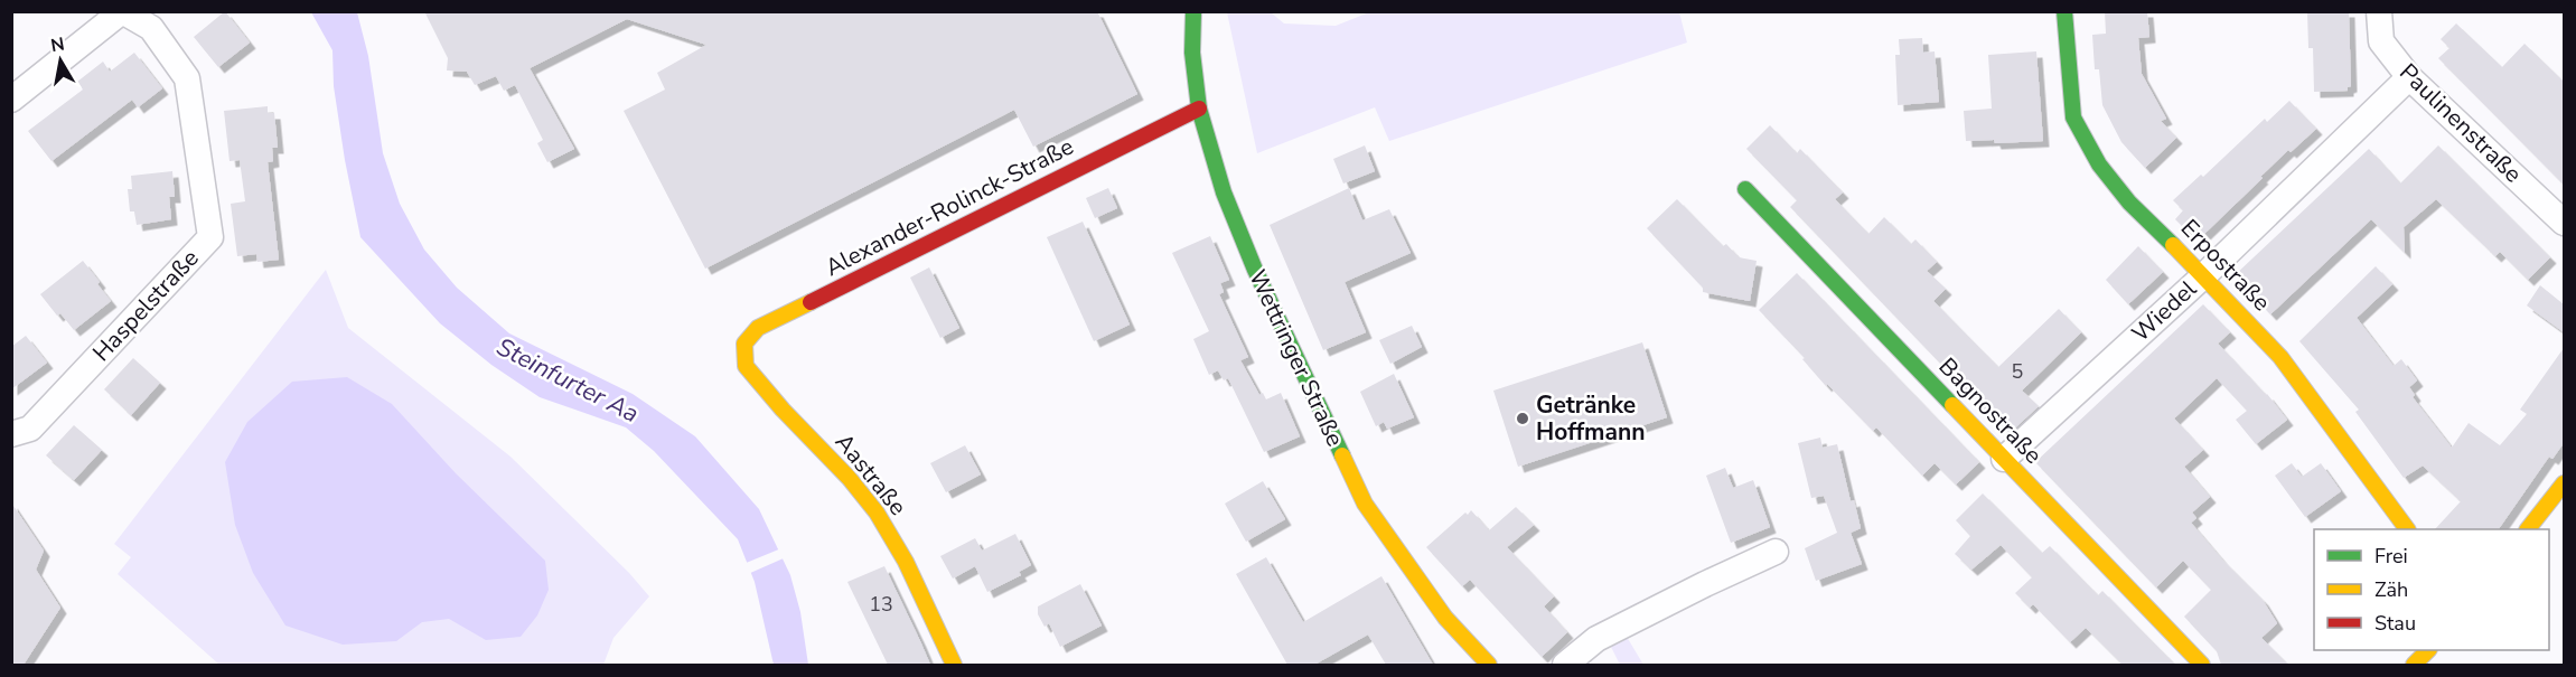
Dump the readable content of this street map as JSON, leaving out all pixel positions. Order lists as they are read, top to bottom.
{
  "streets": {
    "street": [
      "Paulinenstraße",
      "Alexander-Rolinck-Straße",
      "Erpostraße",
      "Haspelstraße",
      "Wiedel",
      "Wettringer Straße",
      "Bagnostraße",
      "Aastraße"
    ]
  },
  "crossings": [
    ["Paulinenstraße", "Wiedel"],
    ["Alexander-Rolinck-Straße", "Wettringer Straße"],
    ["Alexander-Rolinck-Straße", "Aastraße"],
    ["Erpostraße", "Wiedel"],
    ["Wiedel", "Bagnostraße"]
  ],
  "water": ["Steinfurter Aa"],
  "places": ["Getränke Hoffmann"],
  "house_numbers": ["5", "13"],
  "legend": ["Frei", "Zäh", "Stau"],
  "north": "top"
}
